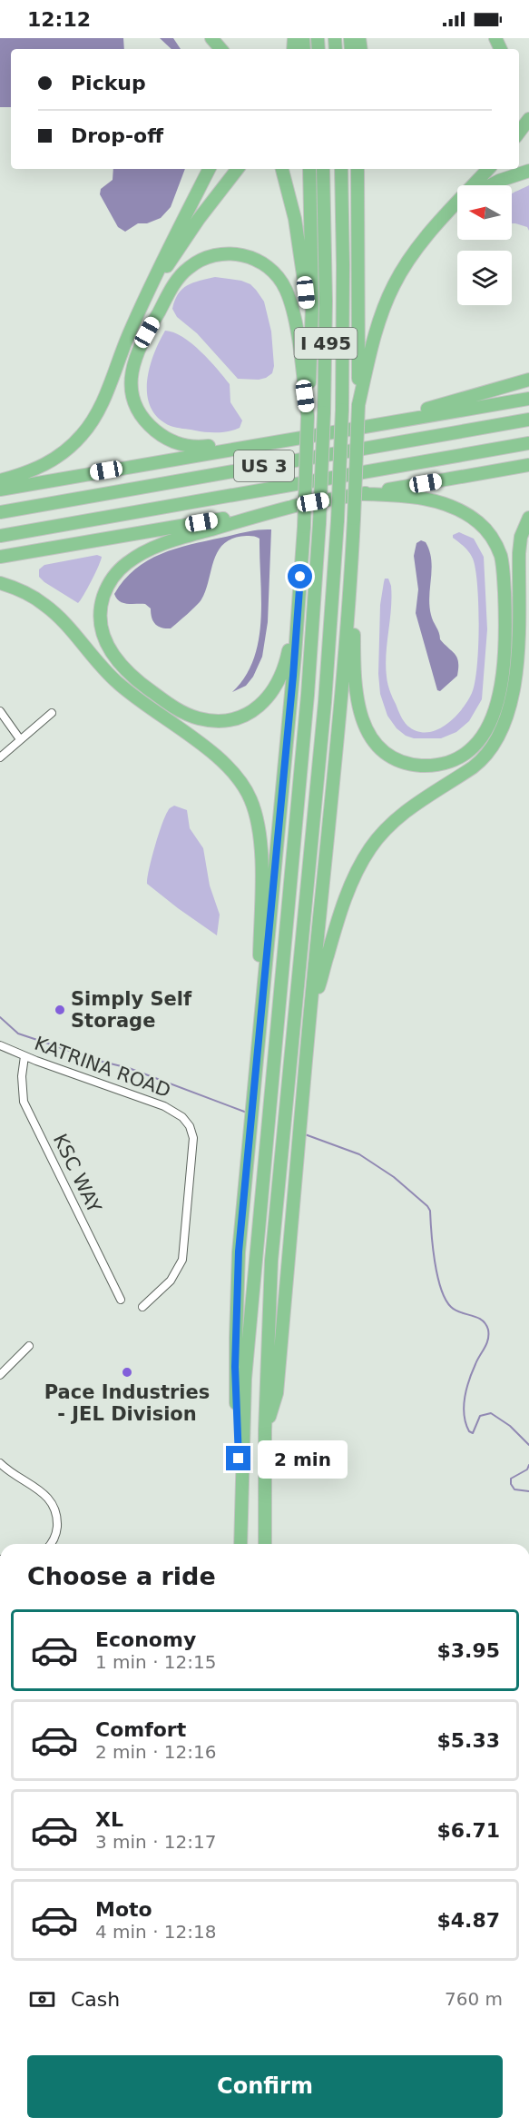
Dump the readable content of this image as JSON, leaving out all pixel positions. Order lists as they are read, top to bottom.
{
  "streets": {
    "highway": ["I 495", "US 3"],
    "street": ["KATRINA ROAD", "KSC WAY"]
  },
  "crossings": [
    ["KATRINA ROAD", "KSC WAY"]
  ],
  "places": ["Simply Self Storage", "Pace Industries - JEL Division"],
  "north": "left",
  "page": {
    "status": "12:12",
    "banner": ["Pickup", "Drop-off"],
    "bubble": "2 min",
    "heading": "Choose a ride",
    "list": [
      {
        "name": "Economy",
        "note": "1 min · 12:15",
        "value": "$3.95"
      },
      {
        "name": "Comfort",
        "note": "2 min · 12:16",
        "value": "$5.33"
      },
      {
        "name": "XL",
        "note": "3 min · 12:17",
        "value": "$6.71"
      },
      {
        "name": "Moto",
        "note": "4 min · 12:18",
        "value": "$4.87"
      }
    ],
    "pay": ["Cash", "760 m"],
    "buttons": "Confirm"
  }
}
